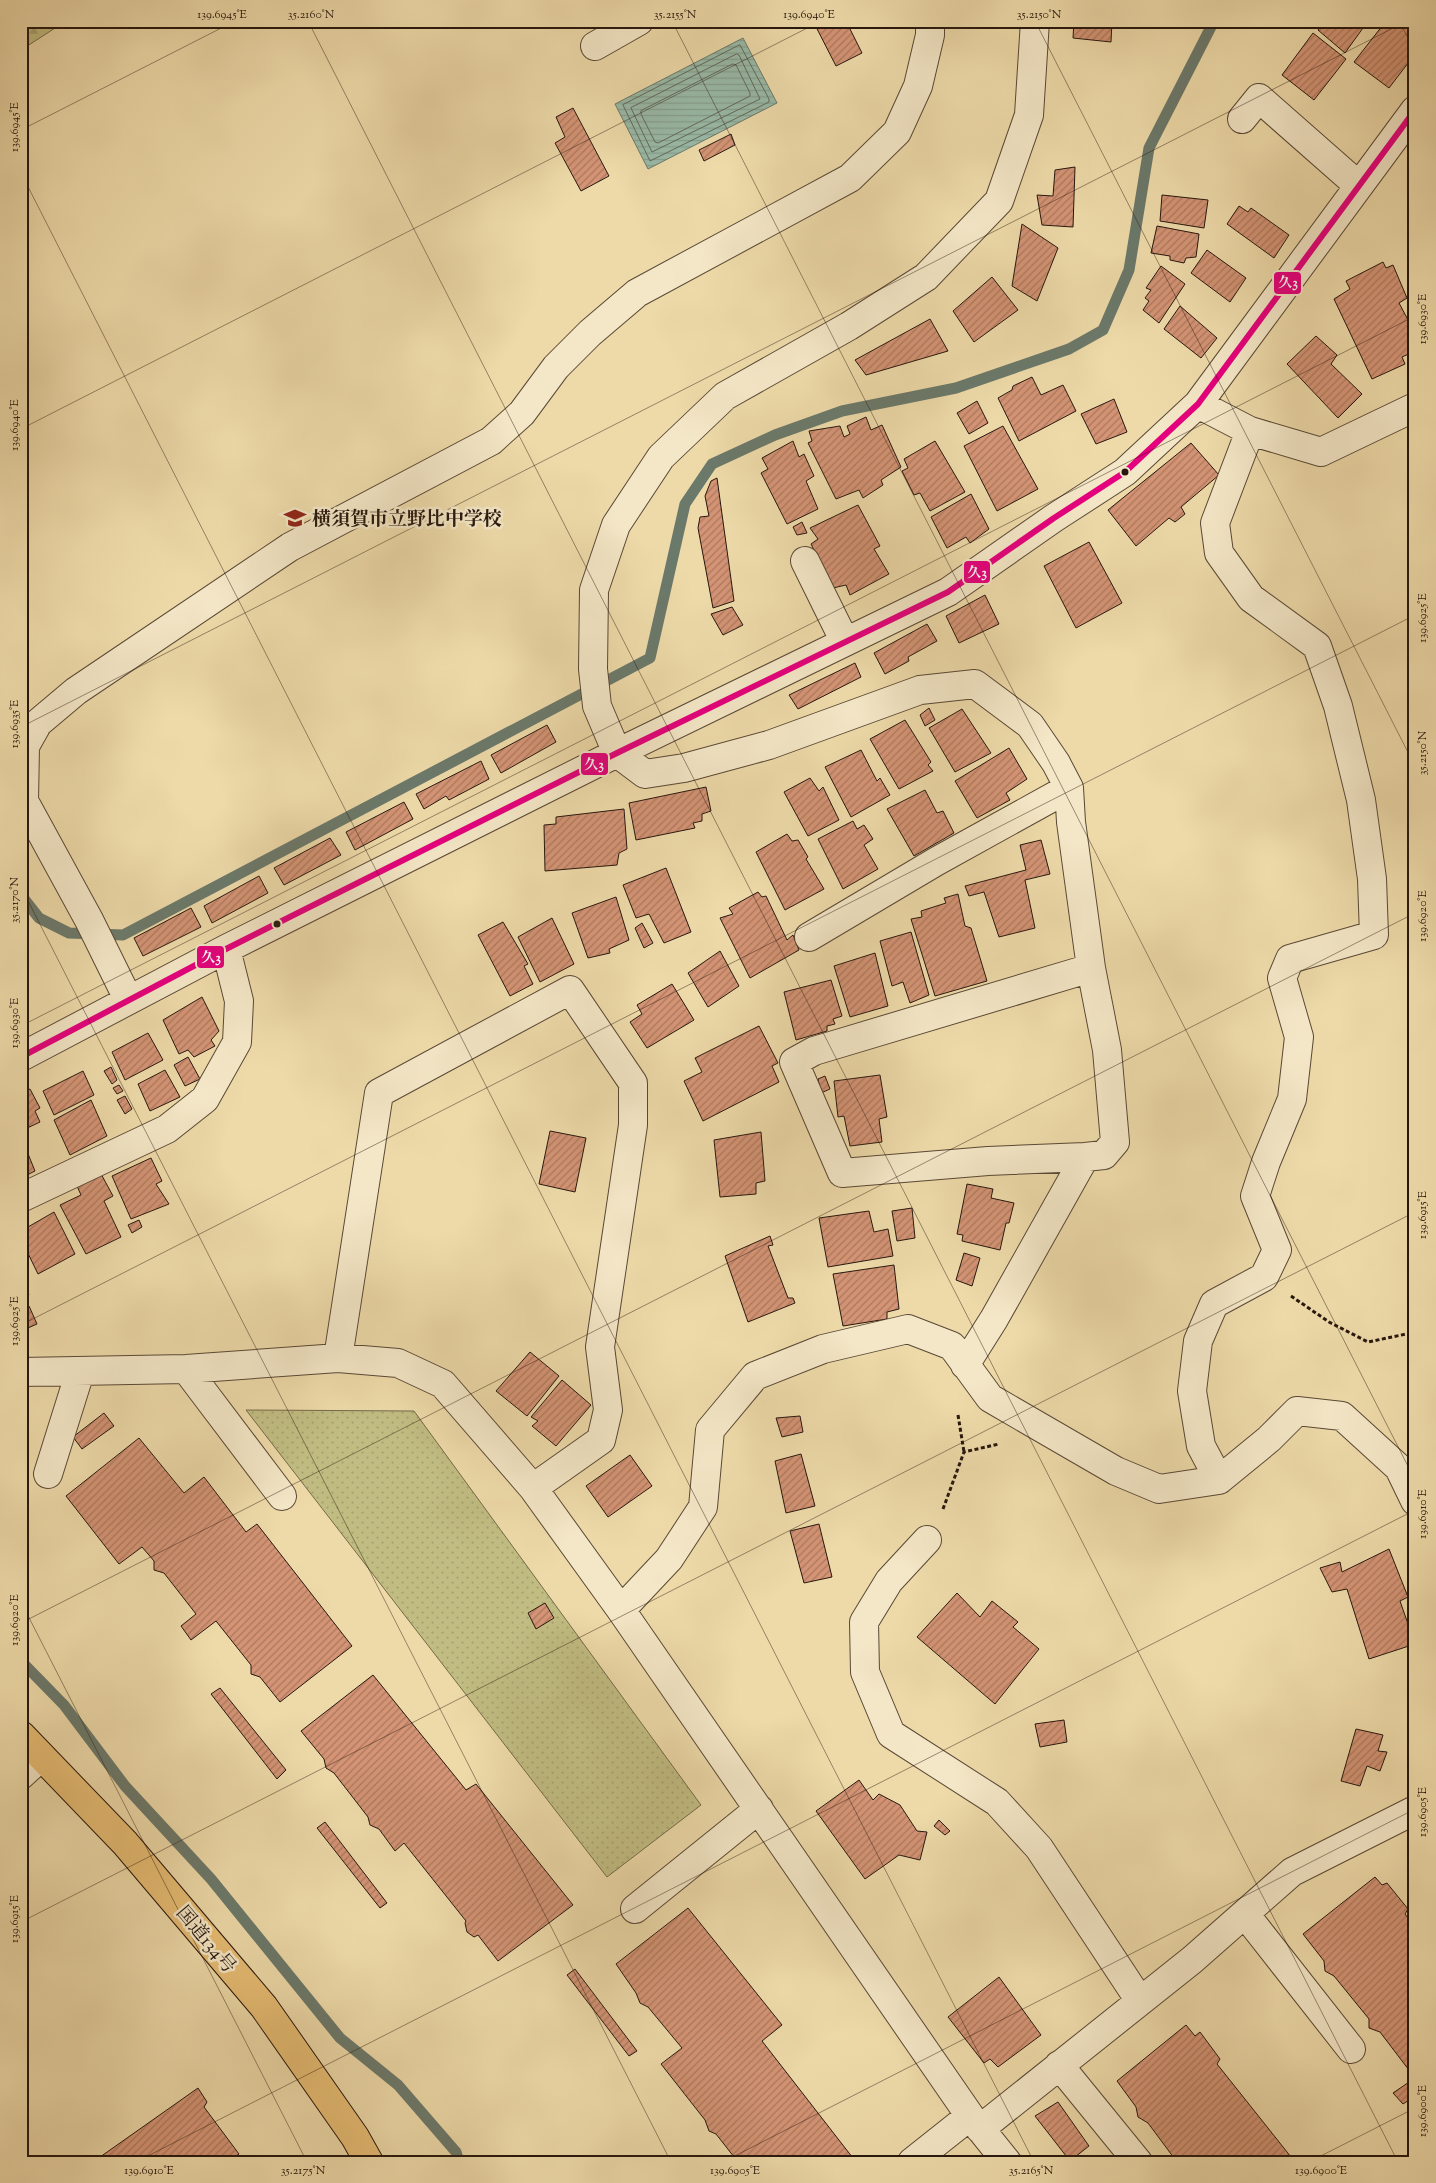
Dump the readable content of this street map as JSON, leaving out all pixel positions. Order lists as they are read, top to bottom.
{
  "streets": {
    "highway": ["国道134号"]
  },
  "places": {
    "school or university": ["横須賀市立野比中学校"]
  },
  "lines": ["transit line 久3"],
  "coordinates": [
    "139.6945°E",
    "35.2160°N",
    "35.2155°N",
    "139.6940°E",
    "35.2150°N",
    "139.6930°E",
    "139.6925°E",
    "139.6935°E",
    "35.2170°N",
    "139.6920°E",
    "139.6915°E",
    "139.6910°E",
    "139.6905°E",
    "139.6900°E",
    "35.2175°N",
    "35.2165°N"
  ]
}
